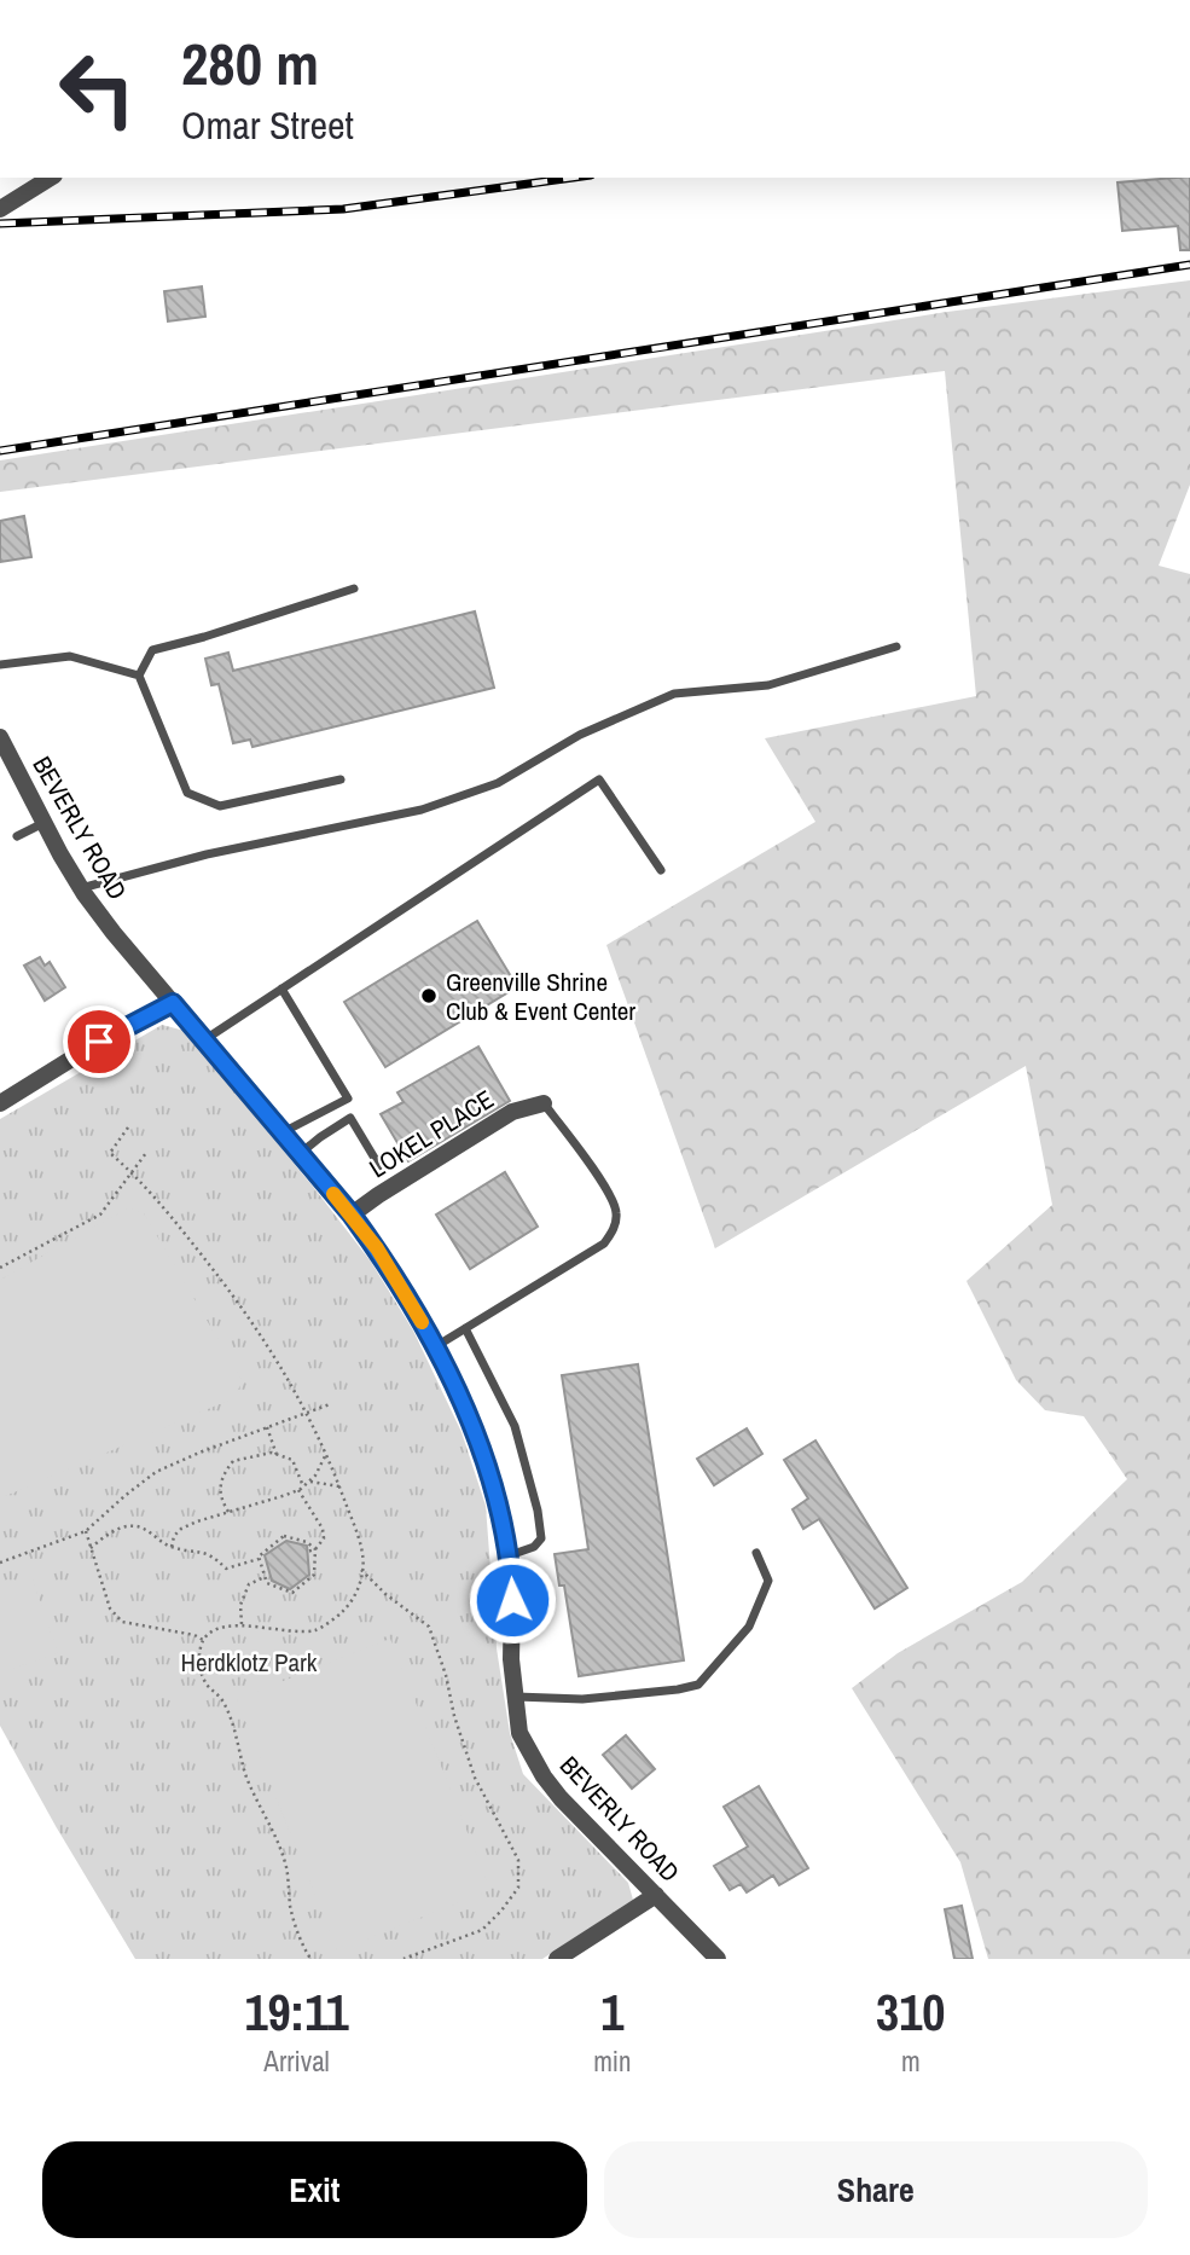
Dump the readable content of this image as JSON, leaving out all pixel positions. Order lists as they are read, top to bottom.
{
  "streets": {
    "street": ["BEVERLY ROAD", "LOKEL PLACE"]
  },
  "crossings": [
    ["BEVERLY ROAD", "LOKEL PLACE"]
  ],
  "parks": ["Herdklotz Park"],
  "places": ["Greenville Shrine Club & Event Center"],
  "page": {
    "turn": ["280 m", "Omar Street"],
    "eta": [
      "19:11",
      "Arrival",
      "1",
      "min",
      "310",
      "m"
    ],
    "buttons": ["Exit", "Share"]
  }
}
